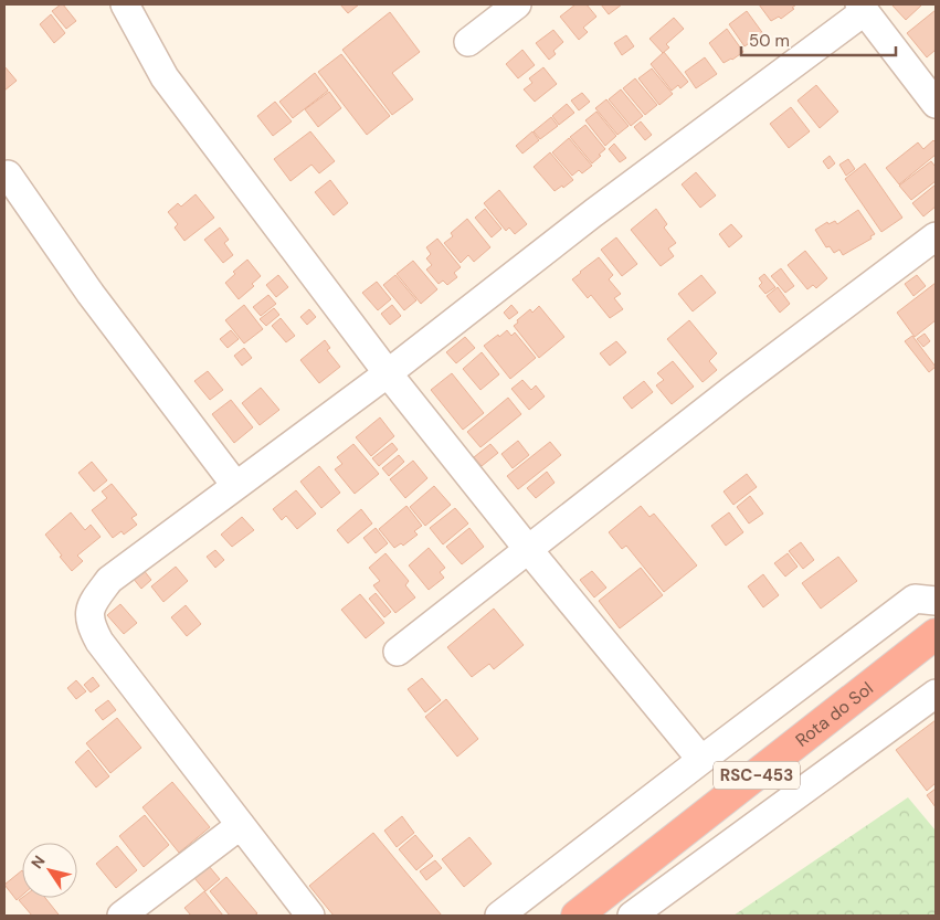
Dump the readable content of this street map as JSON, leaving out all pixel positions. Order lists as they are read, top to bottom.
{
  "streets": {
    "highway": ["Rota do Sol", "RSC-453"]
  },
  "scale_bar": "50 m",
  "north": "top left"
}
